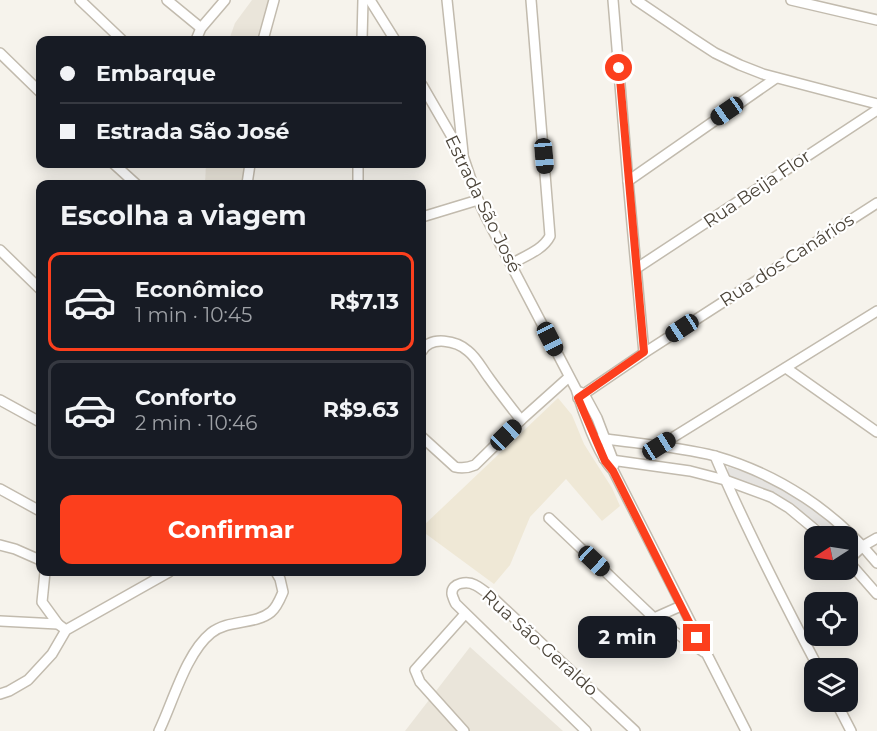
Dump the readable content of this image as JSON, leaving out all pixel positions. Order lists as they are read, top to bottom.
{
  "streets": {
    "street": [
      "Rua Beija Flor",
      "Estrada São José",
      "Rua dos Canários",
      "Rua São Geraldo"
    ]
  },
  "crossings": [
    ["Estrada São José", "Rua dos Canários"]
  ],
  "north": "left",
  "page": {
    "banner": ["Embarque", "Estrada São José"],
    "heading": "Escolha a viagem",
    "list": [
      {
        "name": "Econômico",
        "note": "1 min · 10:45",
        "value": "R$7.13"
      },
      {
        "name": "Conforto",
        "note": "2 min · 10:46",
        "value": "R$9.63"
      }
    ],
    "buttons": "Confirmar",
    "bubble": "2 min"
  }
}
